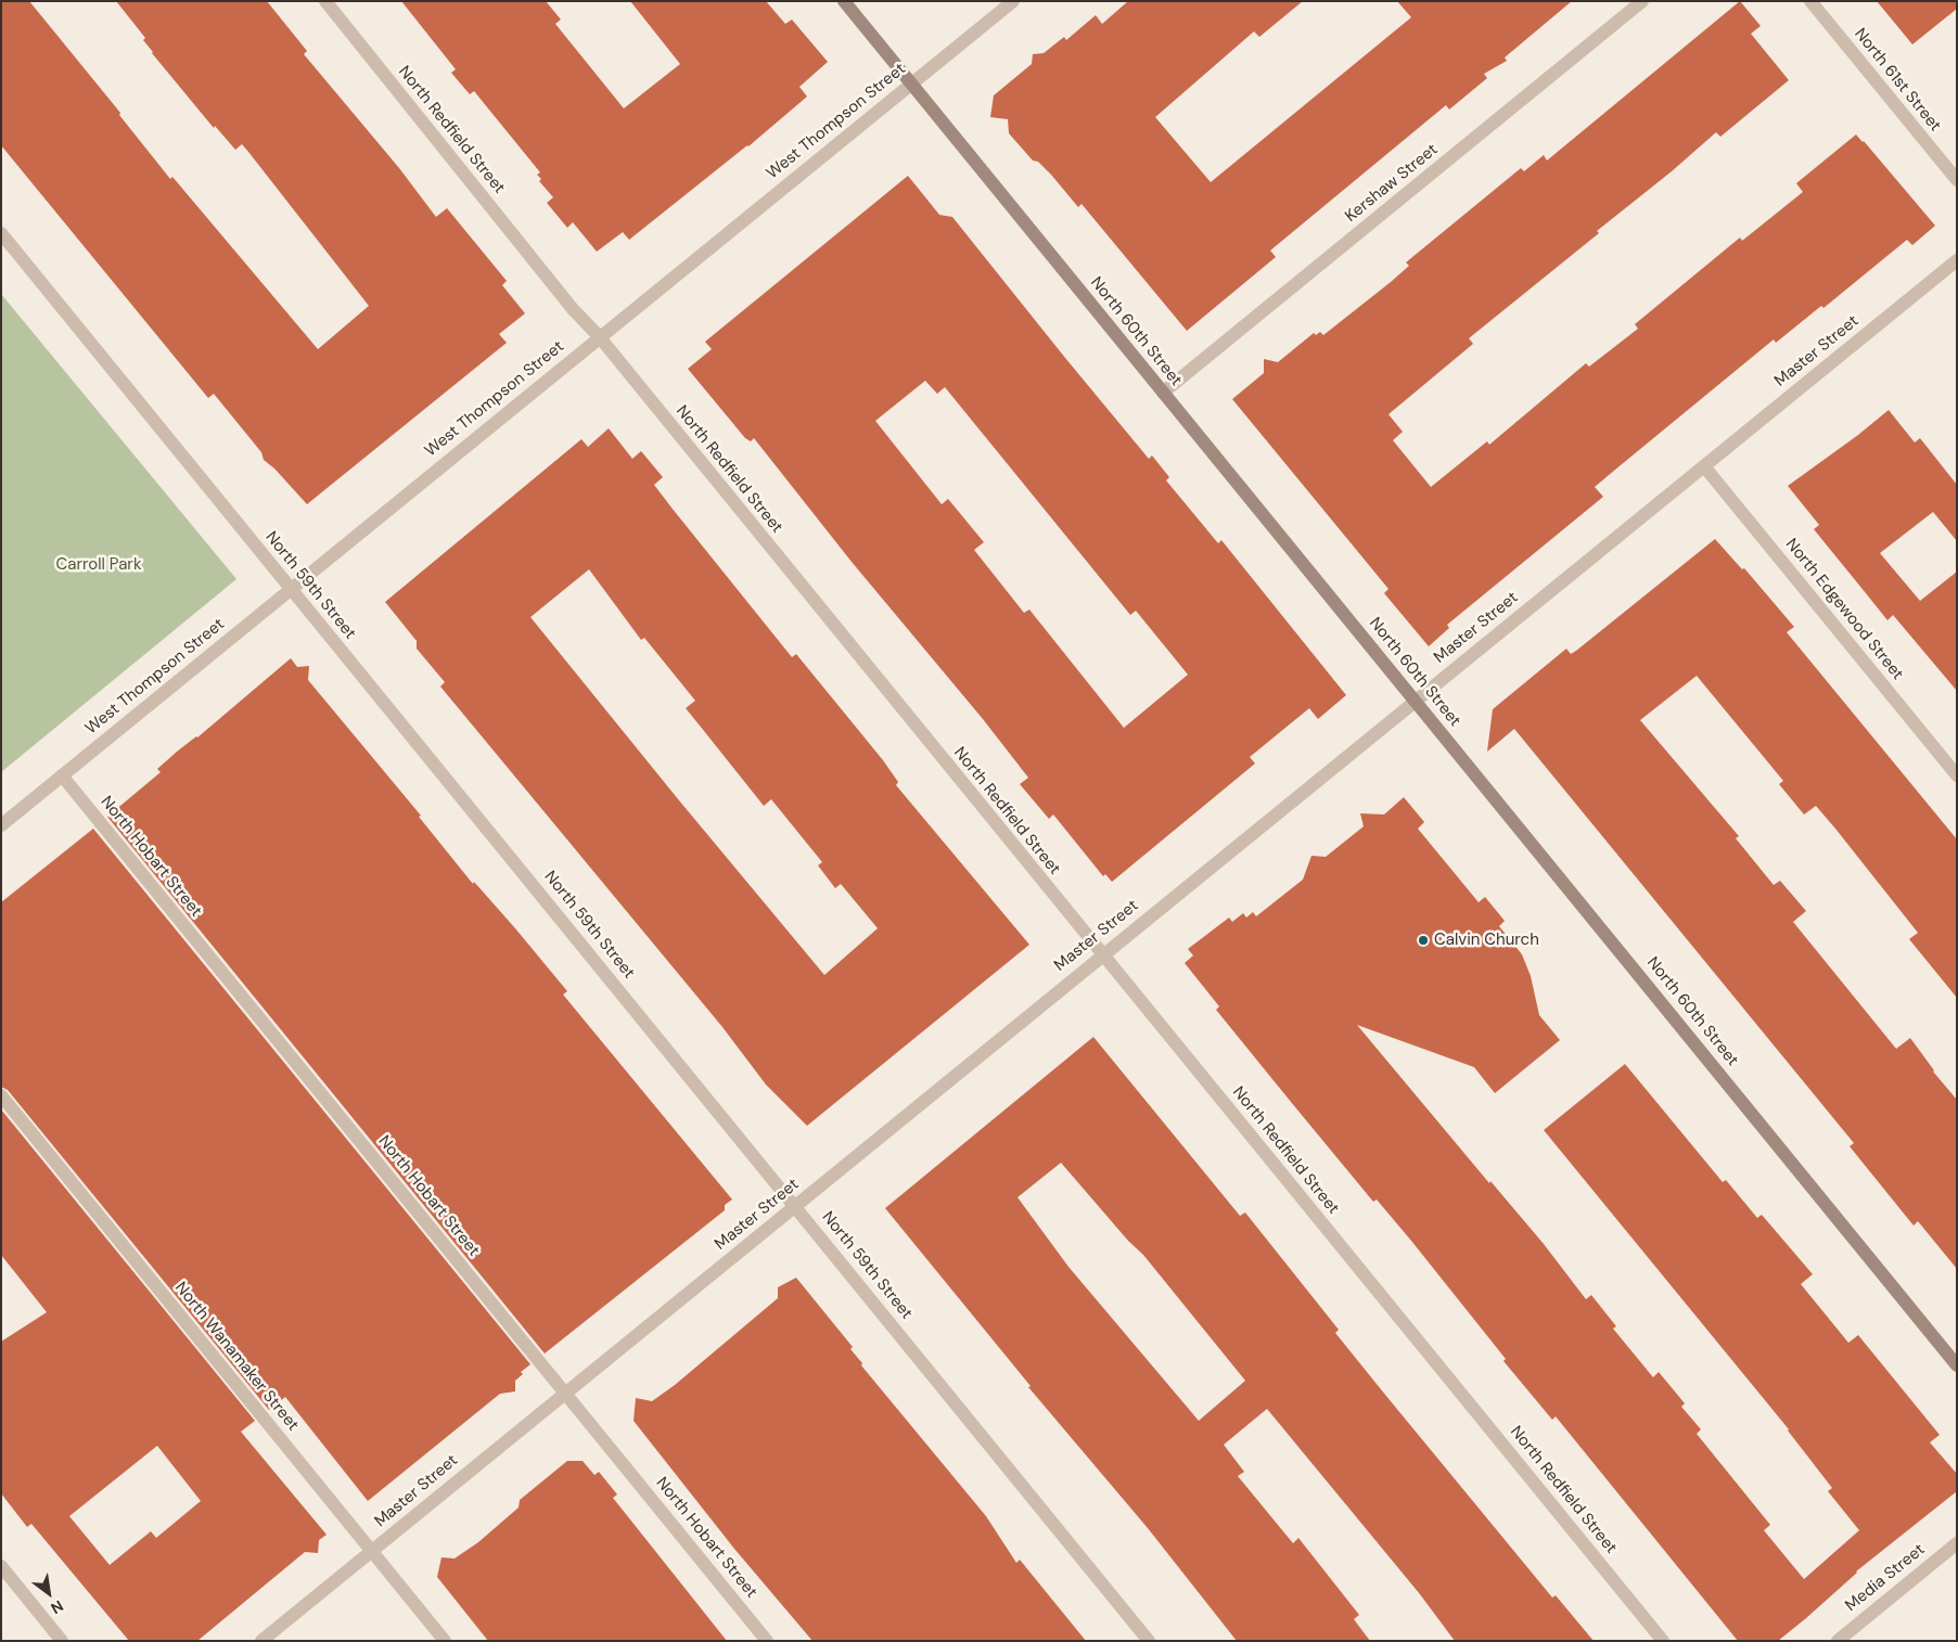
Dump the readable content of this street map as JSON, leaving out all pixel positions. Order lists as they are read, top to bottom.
{
  "streets": {
    "street": [
      "North 61st Street",
      "West Thompson Street",
      "North Redfield Street",
      "Kershaw Street",
      "North 60th Street",
      "Master Street",
      "North 59th Street",
      "North Edgewood Street",
      "North Hobart Street",
      "North Wanamaker Street",
      "Media Street"
    ]
  },
  "crossings": [
    ["West Thompson Street", "North Redfield Street"],
    ["West Thompson Street", "North 60th Street"],
    ["West Thompson Street", "North 59th Street"],
    ["West Thompson Street", "North Hobart Street"],
    ["North Redfield Street", "Master Street"],
    ["Kershaw Street", "North 60th Street"],
    ["North 60th Street", "Master Street"],
    ["Master Street", "North 59th Street"],
    ["Master Street", "North Edgewood Street"],
    ["Master Street", "North Hobart Street"],
    ["Master Street", "North Wanamaker Street"]
  ],
  "parks": ["Carroll Park"],
  "places": ["Calvin Church"],
  "north": "bottom right"
}
